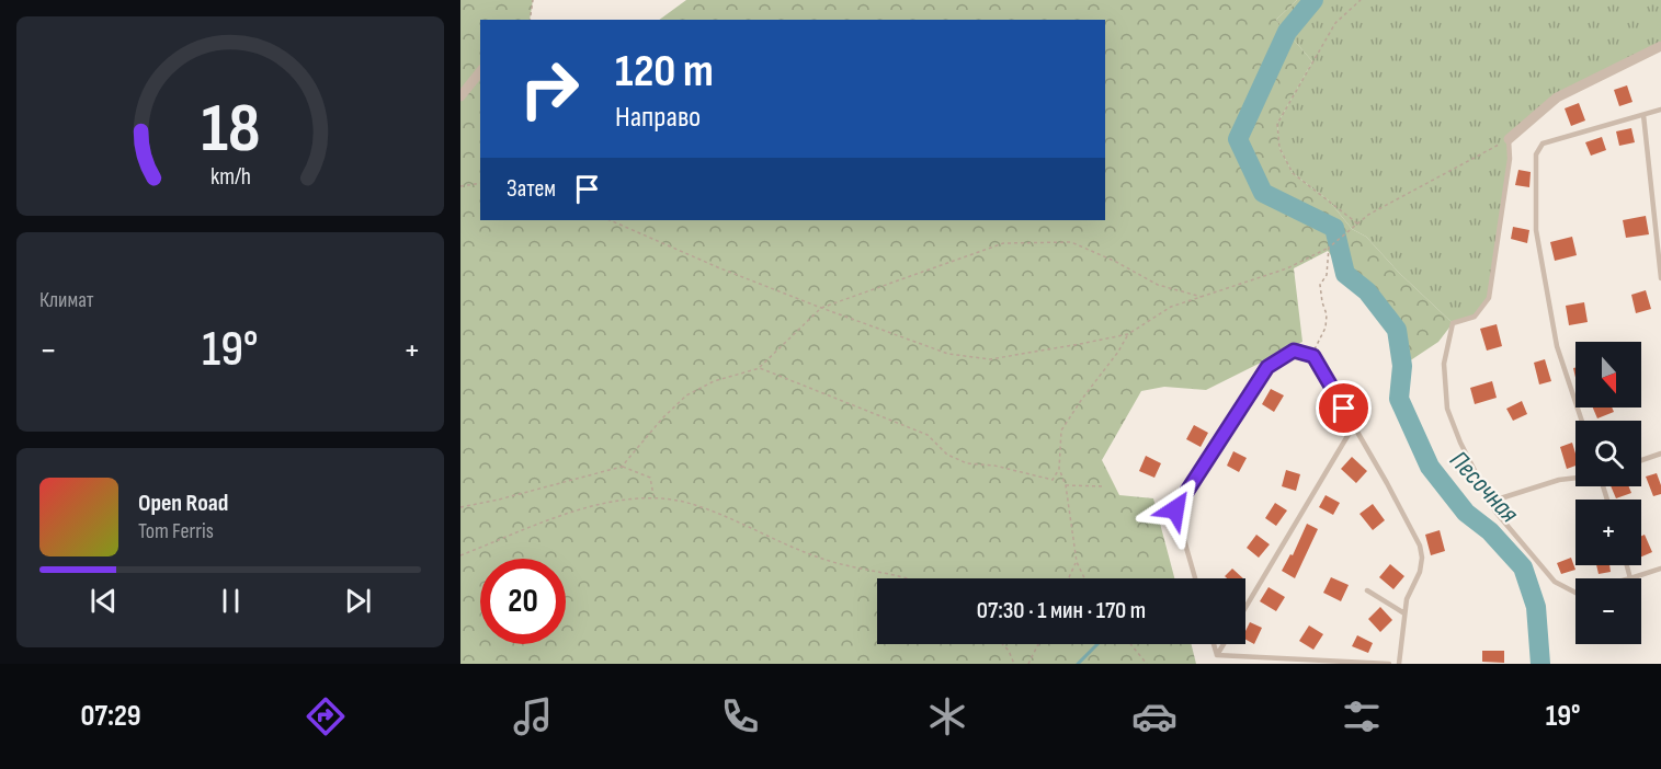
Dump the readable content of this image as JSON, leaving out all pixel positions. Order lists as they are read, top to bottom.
{
  "water": ["Песочная"],
  "north": "bottom",
  "page": {
    "turn": ["120 m", "Направо"],
    "then": "Затем",
    "tile": "Климат",
    "heat": ["−", "19°", "+"],
    "map_buttons": ["+", "−"],
    "song": ["Open Road", "Tom Ferris"],
    "limit": "20",
    "trip": "07:30 · 1 мин · 170 m",
    "tabs": ["07:29", "19°"],
    "gauge": ["18", "km/h"]
  }
}
